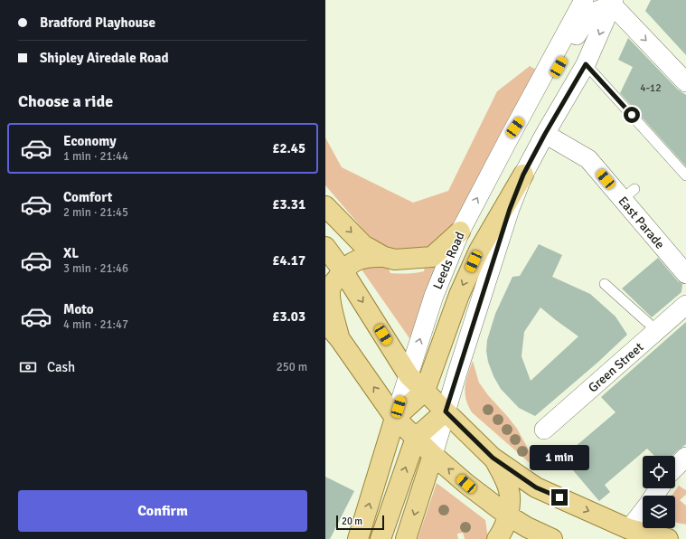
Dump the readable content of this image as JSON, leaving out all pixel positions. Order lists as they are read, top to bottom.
{
  "streets": {
    "main road": ["Leeds Road"],
    "street": ["East Parade", "Green Street"]
  },
  "house_numbers": ["4-12"],
  "scale_bar": "20 m",
  "page": {
    "banner": ["Bradford Playhouse", "Shipley Airedale Road"],
    "heading": "Choose a ride",
    "list": [
      {
        "name": "Economy",
        "note": "1 min · 21:44",
        "value": "£2.45"
      },
      {
        "name": "Comfort",
        "note": "2 min · 21:45",
        "value": "£3.31"
      },
      {
        "name": "XL",
        "note": "3 min · 21:46",
        "value": "£4.17"
      },
      {
        "name": "Moto",
        "note": "4 min · 21:47",
        "value": "£3.03"
      }
    ],
    "pay": ["Cash", "250 m"],
    "bubble": "1 min",
    "buttons": "Confirm",
    "scale": "20 m"
  }
}
